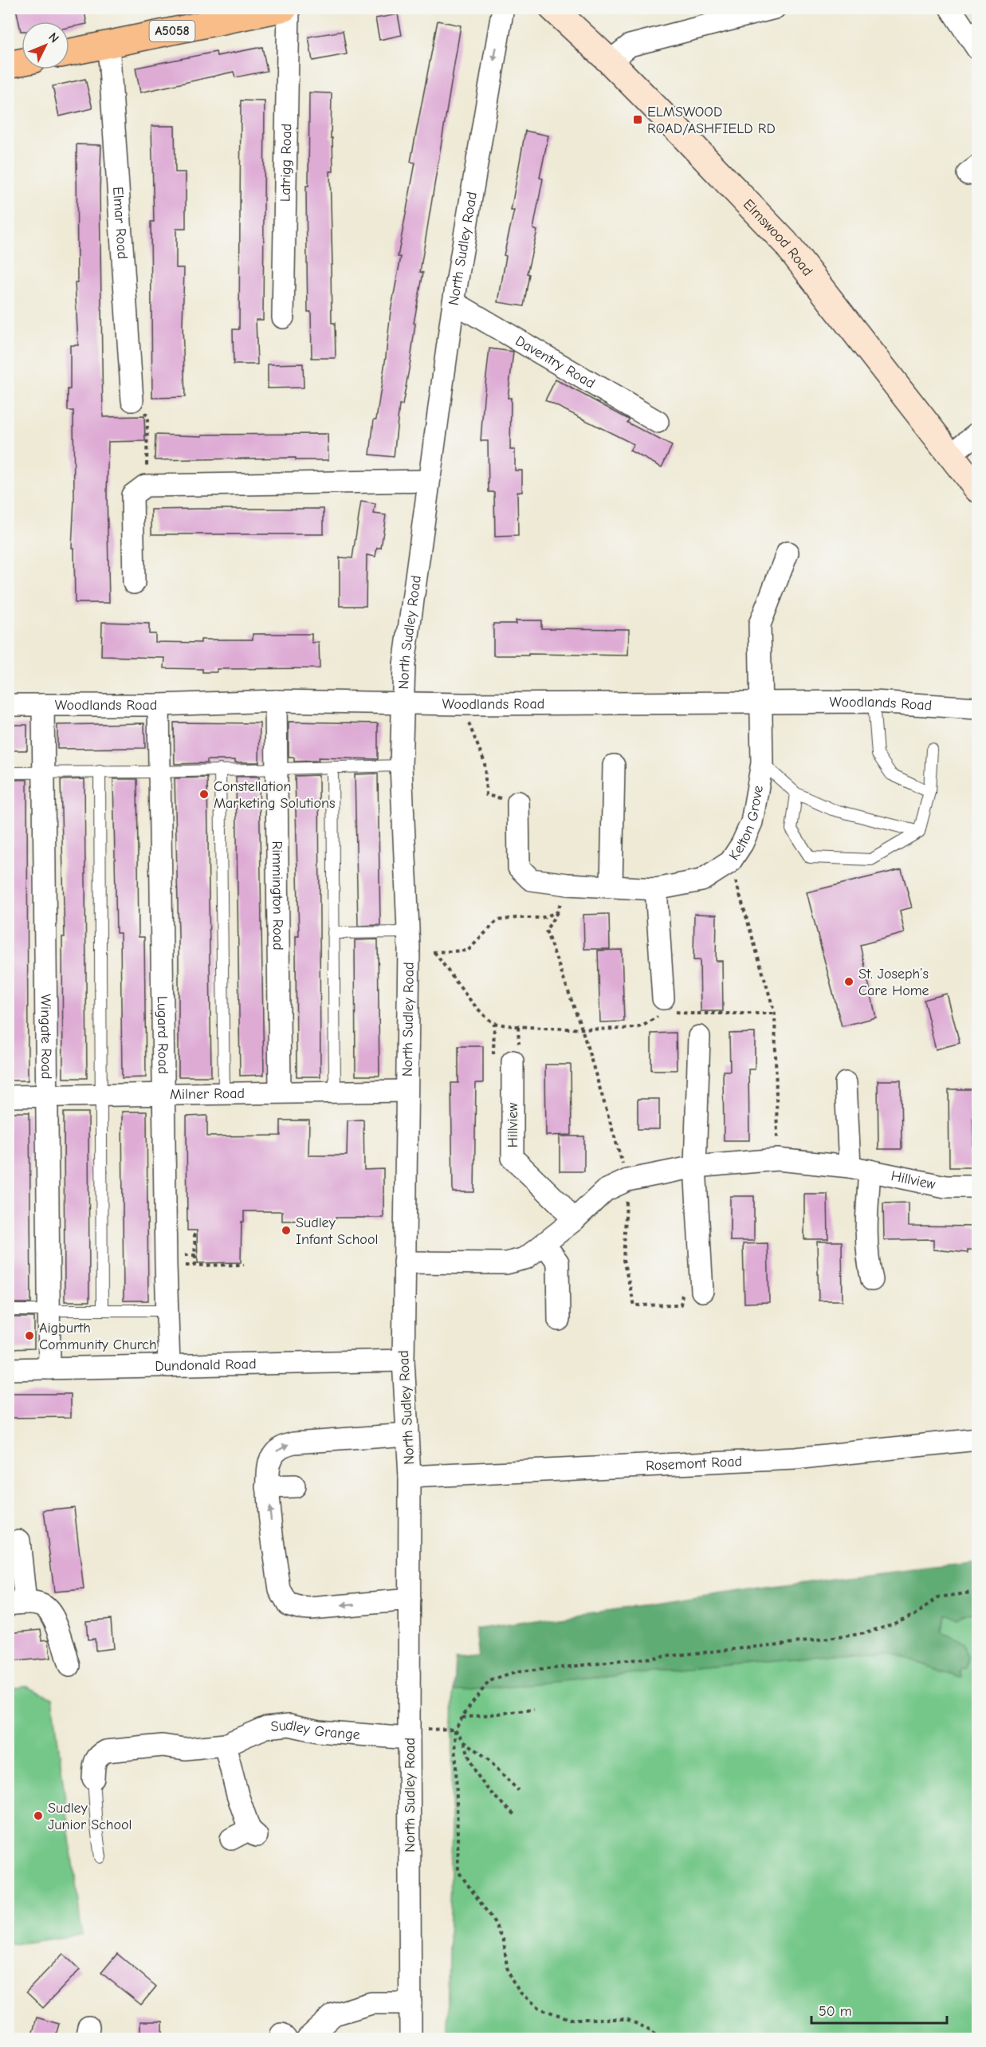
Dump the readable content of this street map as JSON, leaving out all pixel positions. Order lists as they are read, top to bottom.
{
  "streets": {
    "main road": ["A5058"],
    "street": [
      "Latrigg Road",
      "Elmar Road",
      "Elmswood Road",
      "North Sudley Road",
      "Daventry Road",
      "Woodlands Road",
      "Kelton Grove",
      "Rimmington Road",
      "Lugard Road",
      "Wingate Road",
      "Milner Road",
      "Hillview",
      "Dundonald Road",
      "Rosemont Road",
      "Sudley Grange"
    ]
  },
  "crossings": [
    ["A5058", "Latrigg Road"],
    ["A5058", "Elmar Road"],
    ["North Sudley Road", "Daventry Road"],
    ["North Sudley Road", "Woodlands Road"],
    ["North Sudley Road", "Milner Road"],
    ["North Sudley Road", "Hillview"],
    ["North Sudley Road", "Dundonald Road"],
    ["North Sudley Road", "Rosemont Road"],
    ["North Sudley Road", "Sudley Grange"],
    ["Woodlands Road", "Kelton Grove"],
    ["Woodlands Road", "Rimmington Road"],
    ["Woodlands Road", "Lugard Road"],
    ["Woodlands Road", "Wingate Road"],
    ["Rimmington Road", "Milner Road"],
    ["Lugard Road", "Milner Road"],
    ["Lugard Road", "Dundonald Road"],
    ["Wingate Road", "Milner Road"],
    ["Wingate Road", "Dundonald Road"]
  ],
  "places": {
    "transit": ["ELMSWOOD ROAD/ASHFIELD RD"],
    "other": [
      "Constellation Marketing Solutions",
      "St. Joseph’s Care Home",
      "Sudley Infant School",
      "Aigburth Community Church",
      "Sudley Junior School"
    ]
  },
  "scale_bar": "50 m",
  "north": "top right"
}
